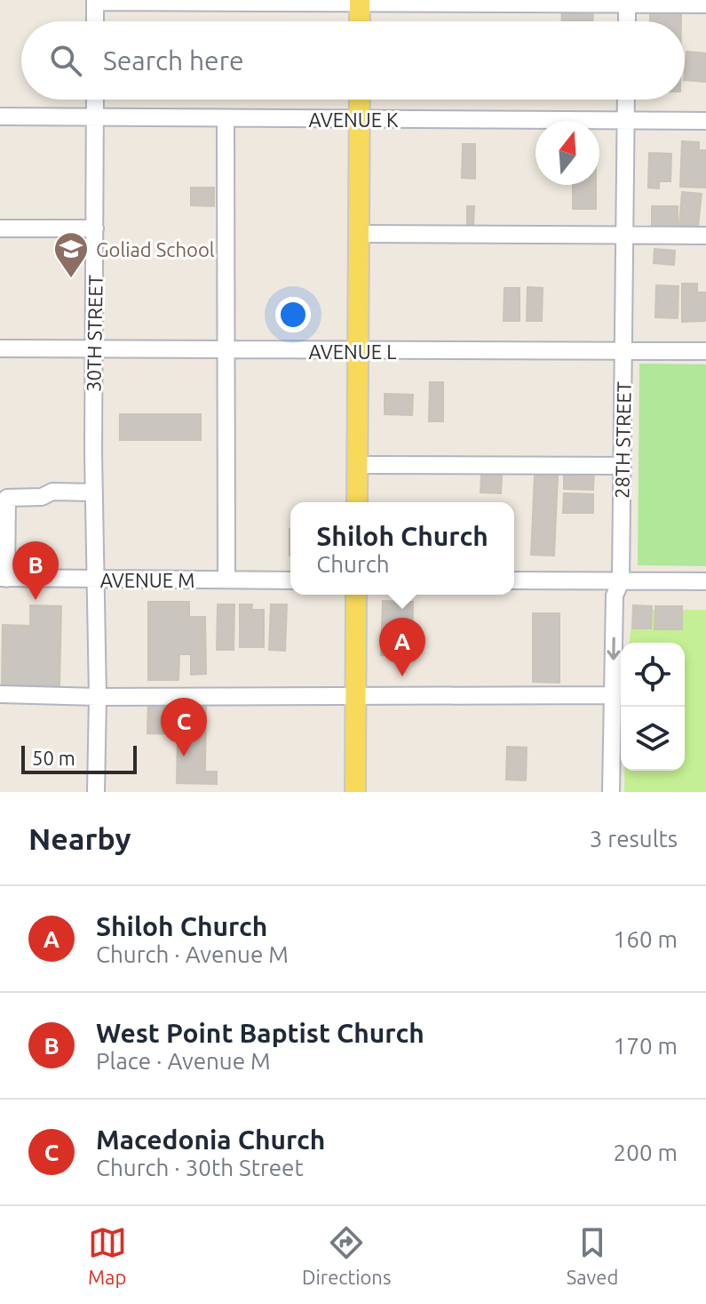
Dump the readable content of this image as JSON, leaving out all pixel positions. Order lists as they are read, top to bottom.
{
  "streets": {
    "street": [
      "AVENUE K",
      "30TH STREET",
      "AVENUE L",
      "28TH STREET",
      "AVENUE M"
    ]
  },
  "crossings": [
    ["AVENUE K", "30TH STREET"],
    ["AVENUE K", "28TH STREET"],
    ["30TH STREET", "AVENUE L"],
    ["30TH STREET", "AVENUE M"],
    ["AVENUE L", "28TH STREET"]
  ],
  "places": {
    "school or university": ["Goliad School"]
  },
  "scale_bar": "50 m",
  "north": "top",
  "page": {
    "search": "Search here",
    "popup": ["Shiloh Church", "Church"],
    "pins": ["B", "A", "C"],
    "scale": "50 m",
    "heading": ["Nearby", "3 results"],
    "list": [
      {
        "mark": "A",
        "name": "Shiloh Church",
        "note": "Church · Avenue M",
        "value": "160 m"
      },
      {
        "mark": "B",
        "name": "West Point Baptist Church",
        "note": "Place · Avenue M",
        "value": "170 m"
      },
      {
        "mark": "C",
        "name": "Macedonia Church",
        "note": "Church · 30th Street",
        "value": "200 m"
      }
    ],
    "nav": ["Map", "Directions", "Saved"]
  }
}
